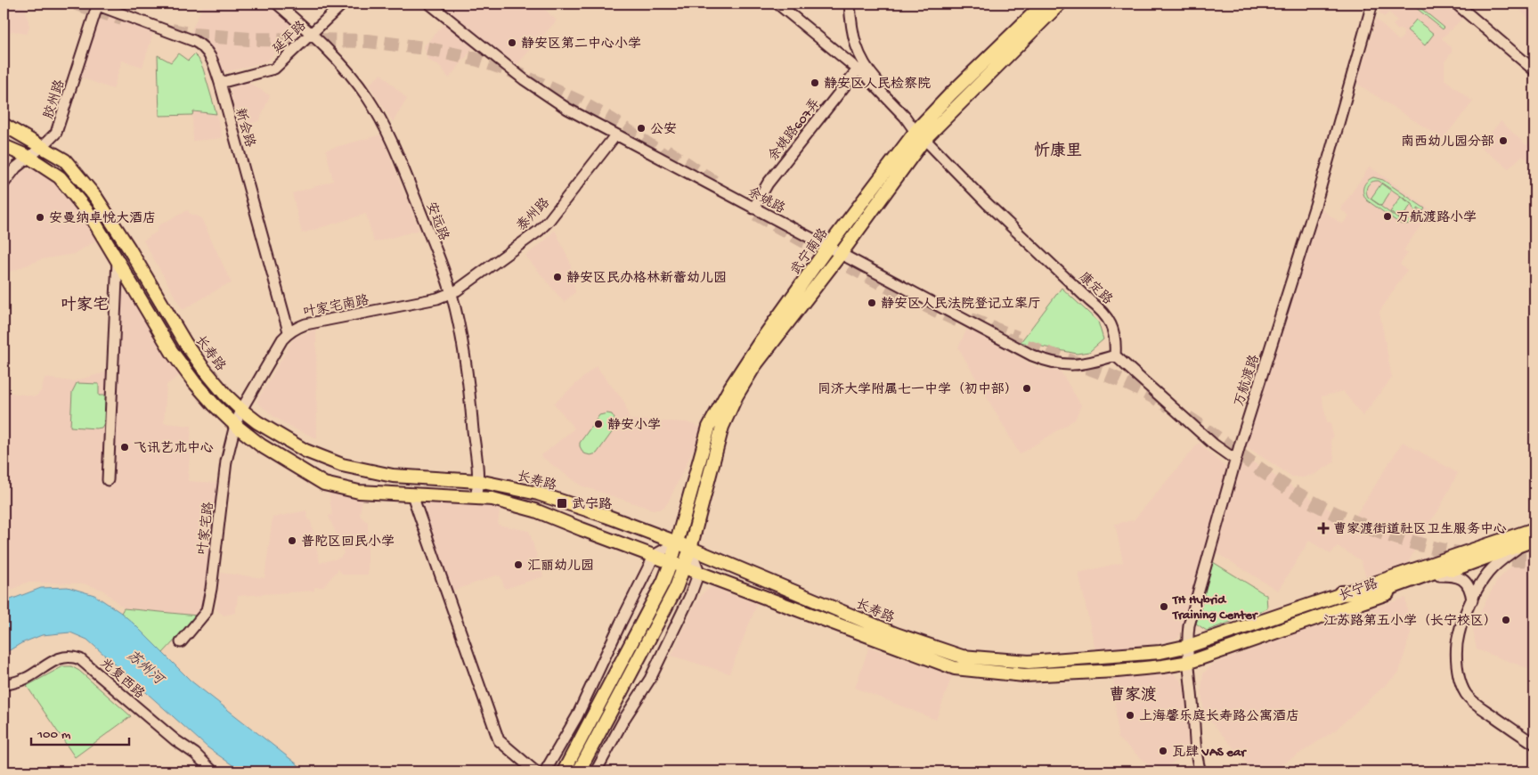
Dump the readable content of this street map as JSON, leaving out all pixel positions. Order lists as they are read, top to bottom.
{
  "streets": {
    "main road": ["武宁南路", "长寿路", "长宁路"],
    "street": [
      "延平路",
      "胶州路",
      "新会路",
      "余姚路607弄",
      "余姚路",
      "泰州路",
      "安远路",
      "康定路",
      "叶家宅南路",
      "万航渡路",
      "叶家宅路",
      "光复西路"
    ]
  },
  "crossings": [
    ["延平路", "新会路"],
    ["延平路", "安远路"],
    ["胶州路", "新会路"],
    ["胶州路", "长寿路"],
    ["新会路", "叶家宅南路"],
    ["余姚路607弄", "余姚路"],
    ["余姚路607弄", "康定路"],
    ["余姚路", "泰州路"],
    ["余姚路", "武宁南路"],
    ["余姚路", "康定路"],
    ["泰州路", "安远路"],
    ["泰州路", "叶家宅南路"],
    ["安远路", "叶家宅南路"],
    ["安远路", "长寿路"],
    ["武宁南路", "康定路"],
    ["武宁南路", "长寿路"],
    ["叶家宅南路", "长寿路"],
    ["叶家宅南路", "叶家宅路"],
    ["长寿路", "万航渡路"],
    ["长寿路", "叶家宅路"],
    ["长寿路", "长宁路"],
    ["万航渡路", "长宁路"]
  ],
  "districts": ["忻康里", "叶家宅", "曹家渡"],
  "water": ["苏州河"],
  "places": {
    "other": [
      "静安区第二中心小学",
      "静安区人民检察院",
      "公安",
      "南西幼儿园分部",
      "万航渡路小学",
      "安曼纳卓悦大酒店",
      "静安区民办格林新蕾幼儿园",
      "静安区人民法院登记立案厅",
      "同济大学附属七一中学（初中部）",
      "静安小学",
      "飞讯艺术中心",
      "普陀区回民小学",
      "汇丽幼儿园",
      "TH Hybrid Training Center",
      "江苏路第五小学（长宁校区）",
      "上海馨乐庭长寿路公寓酒店",
      "瓦肆 VAS ear"
    ],
    "transit": ["武宁路"],
    "health": ["曹家渡街道社区卫生服务中心"]
  },
  "scale_bar": "100 m"
}
